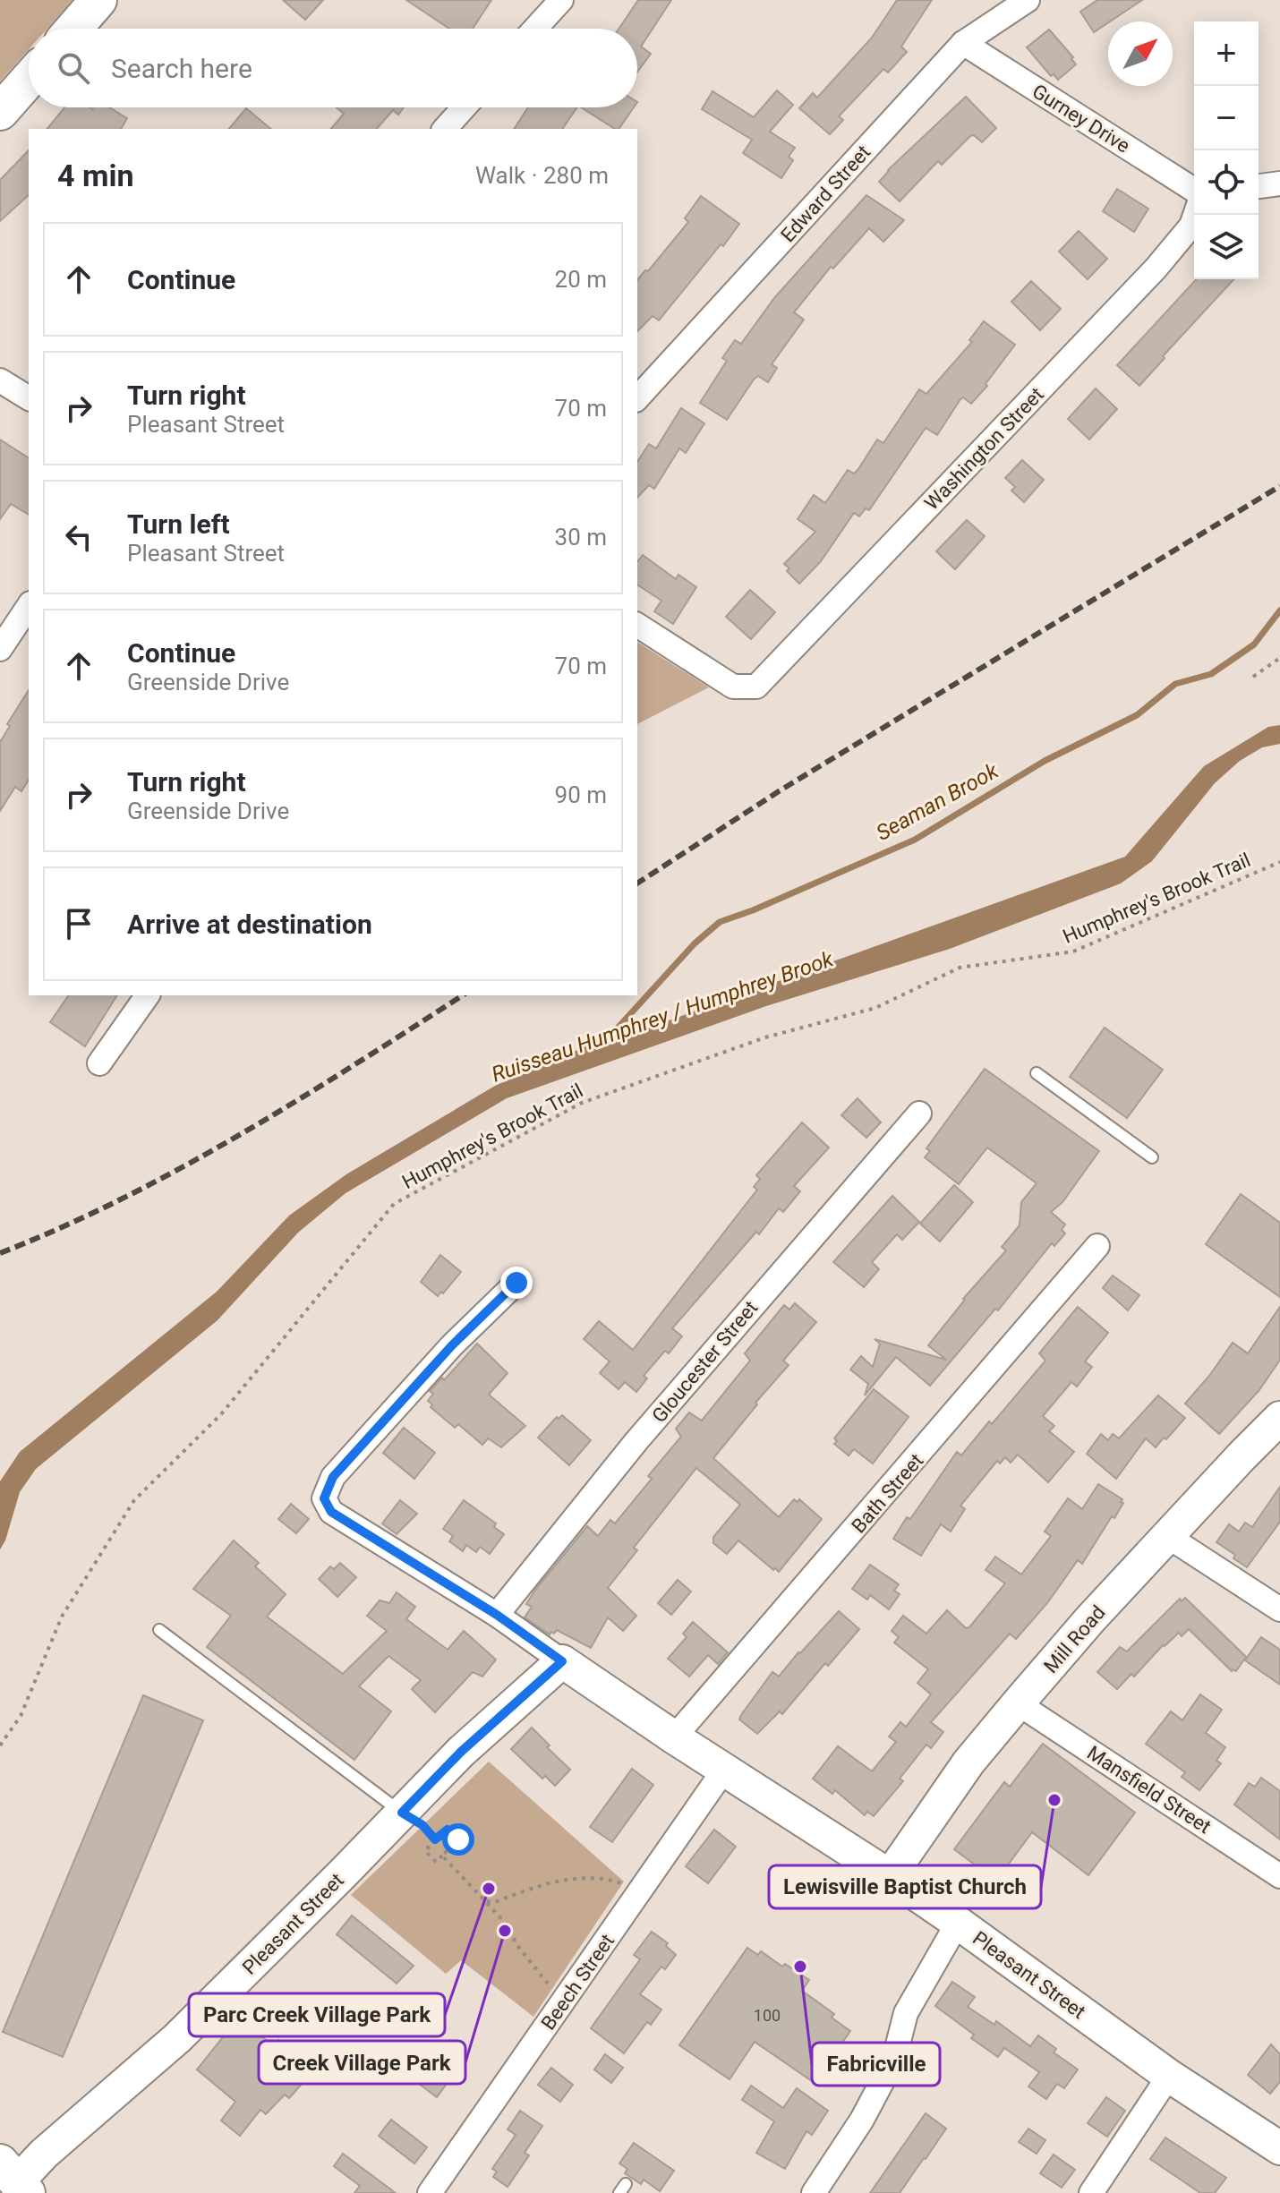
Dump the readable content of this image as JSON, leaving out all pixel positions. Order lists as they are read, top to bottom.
{
  "streets": {
    "street": [
      "Gurney Drive",
      "Edward Street",
      "Washington Street",
      "Gloucester Street",
      "Bath Street",
      "Mill Road",
      "Mansfield Street",
      "Pleasant Street",
      "Beech Street"
    ],
    "path": ["Humphrey's Brook Trail"]
  },
  "crossings": [
    ["Gurney Drive", "Edward Street"],
    ["Gloucester Street", "Pleasant Street"],
    ["Bath Street", "Pleasant Street"],
    ["Mill Road", "Mansfield Street"],
    ["Mill Road", "Pleasant Street"],
    ["Pleasant Street", "Beech Street"]
  ],
  "water": ["Seaman Brook", "Ruisseau Humphrey / Humphrey Brook"],
  "places": [
    "Lewisville Baptist Church",
    "Parc Creek Village Park",
    "Creek Village Park",
    "Fabricville"
  ],
  "house_numbers": ["100"],
  "north": "top right",
  "page": {
    "map_buttons": ["+", "−"],
    "search": "Search here",
    "heading": ["4 min", "Walk · 280 m"],
    "list": [
      ["Continue", "20 m"],
      ["Turn right", "Pleasant Street", "70 m"],
      ["Turn left", "Pleasant Street", "30 m"],
      ["Continue", "Greenside Drive", "70 m"],
      ["Turn right", "Greenside Drive", "90 m"],
      "Arrive at destination"
    ]
  }
}
